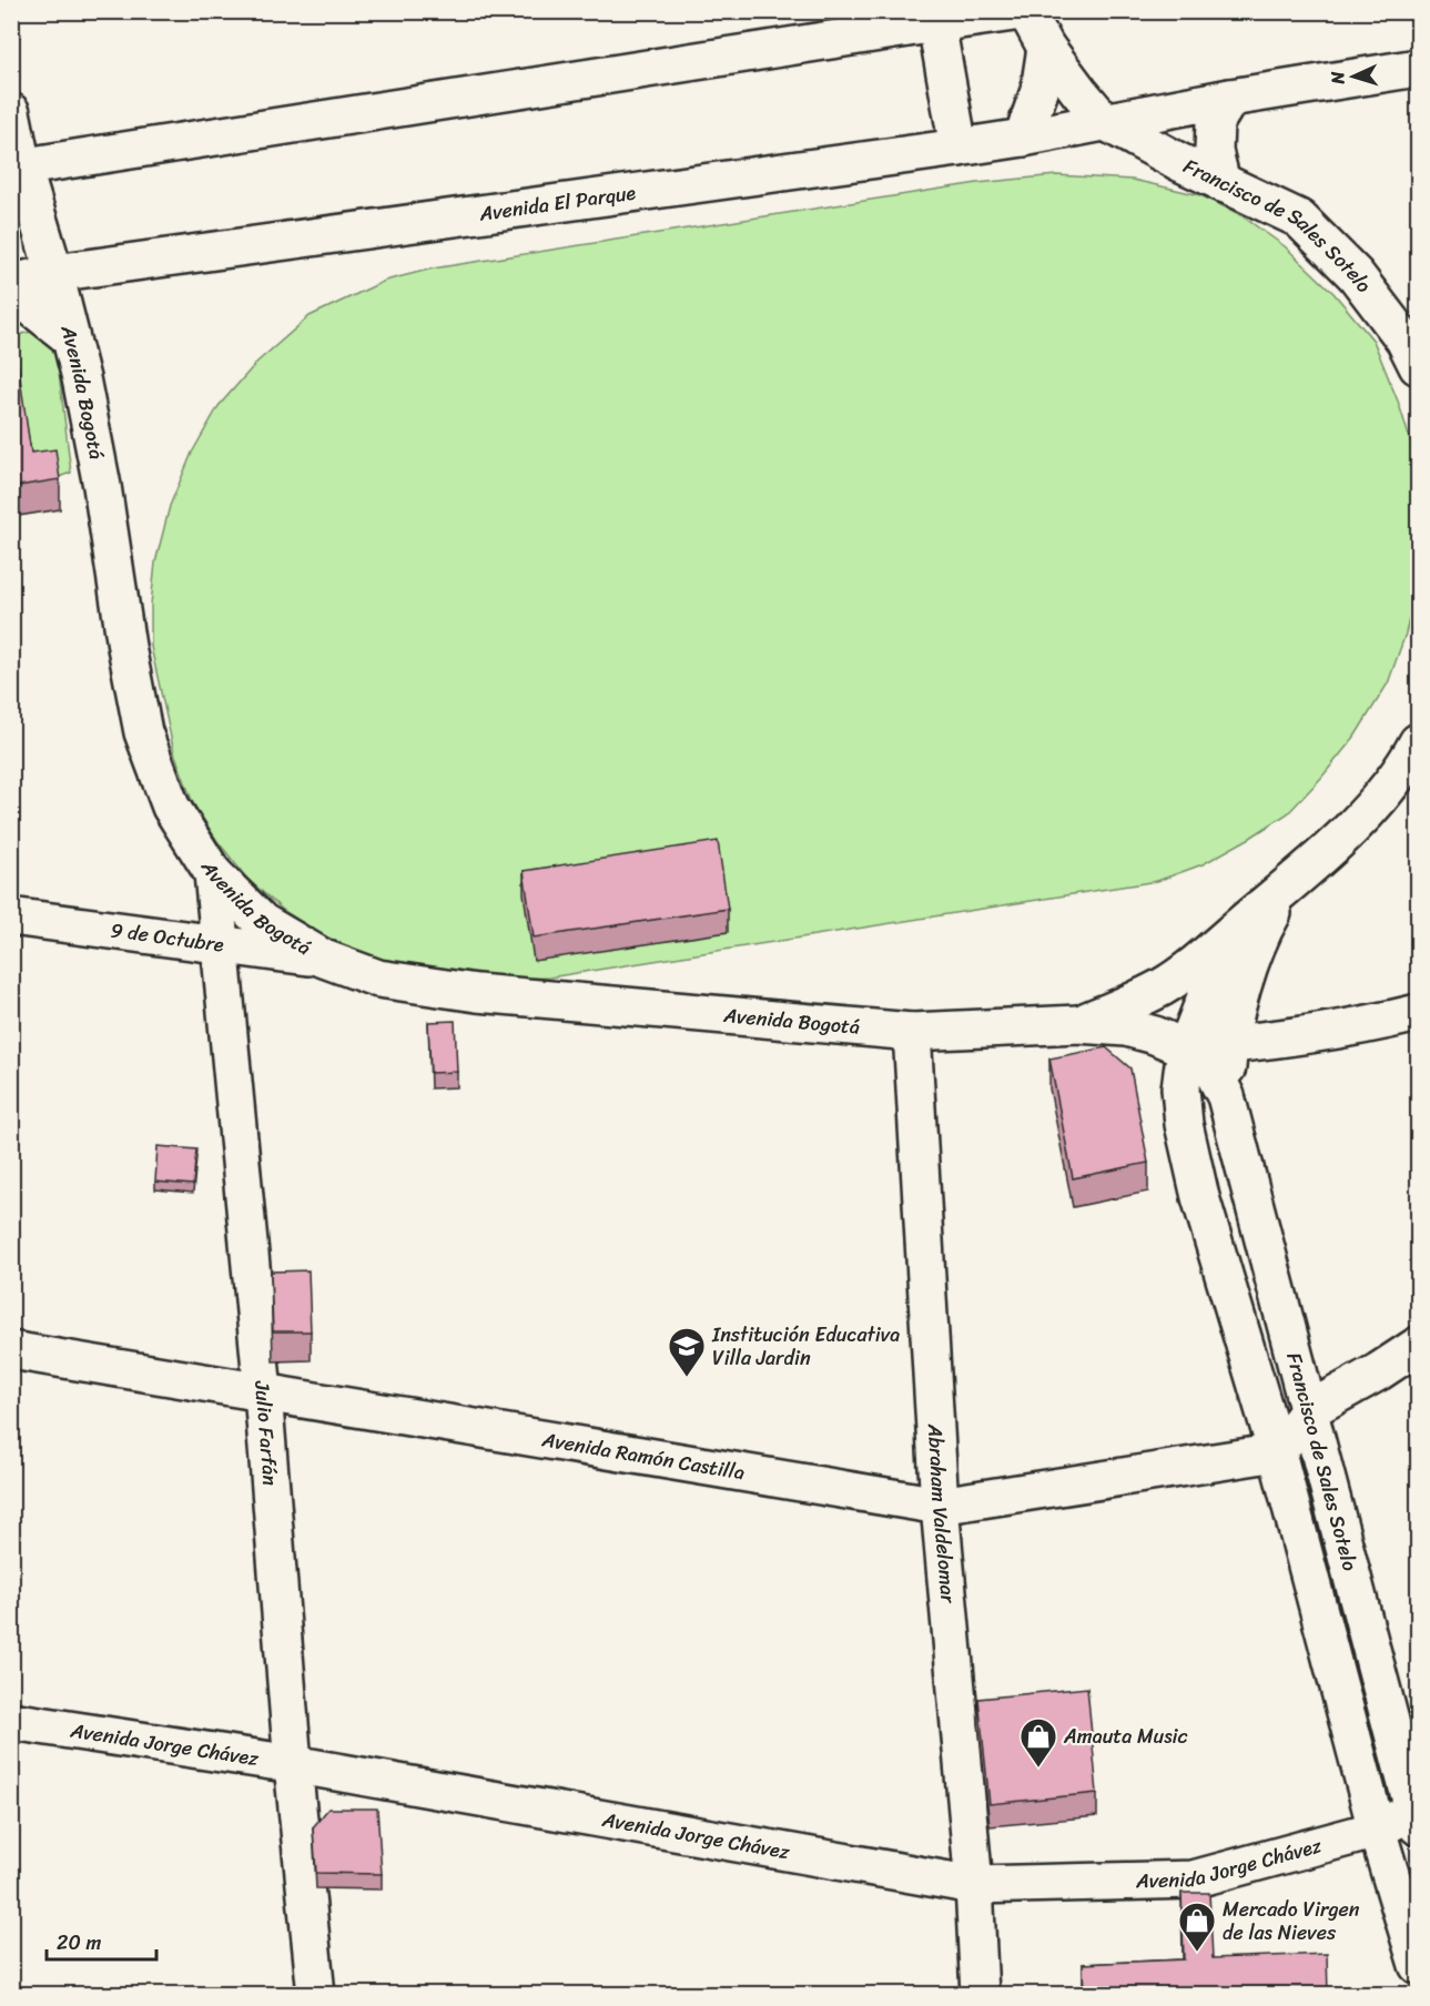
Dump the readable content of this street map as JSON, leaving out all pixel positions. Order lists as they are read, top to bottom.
{
  "streets": {
    "street": [
      "Avenida El Parque",
      "Francisco de Sales Sotelo",
      "Avenida Bogotá",
      "9 de Octubre",
      "Julio Farfán",
      "Avenida Ramón Castilla",
      "Abraham Valdelomar",
      "Avenida Jorge Chávez"
    ]
  },
  "crossings": [
    ["Avenida El Parque", "Francisco de Sales Sotelo"],
    ["Avenida El Parque", "Avenida Bogotá"],
    ["Francisco de Sales Sotelo", "Avenida Bogotá"],
    ["Francisco de Sales Sotelo", "Avenida Jorge Chávez"],
    ["Avenida Bogotá", "9 de Octubre"],
    ["Avenida Bogotá", "Julio Farfán"],
    ["Avenida Bogotá", "Abraham Valdelomar"],
    ["9 de Octubre", "Julio Farfán"],
    ["Julio Farfán", "Avenida Ramón Castilla"],
    ["Julio Farfán", "Avenida Jorge Chávez"],
    ["Avenida Ramón Castilla", "Abraham Valdelomar"],
    ["Abraham Valdelomar", "Avenida Jorge Chávez"]
  ],
  "places": {
    "school or university": ["Institución Educativa Villa Jardin"],
    "shop": ["Amauta Music", "Mercado Virgen de las Nieves"]
  },
  "scale_bar": "20 m",
  "north": "left"
}
